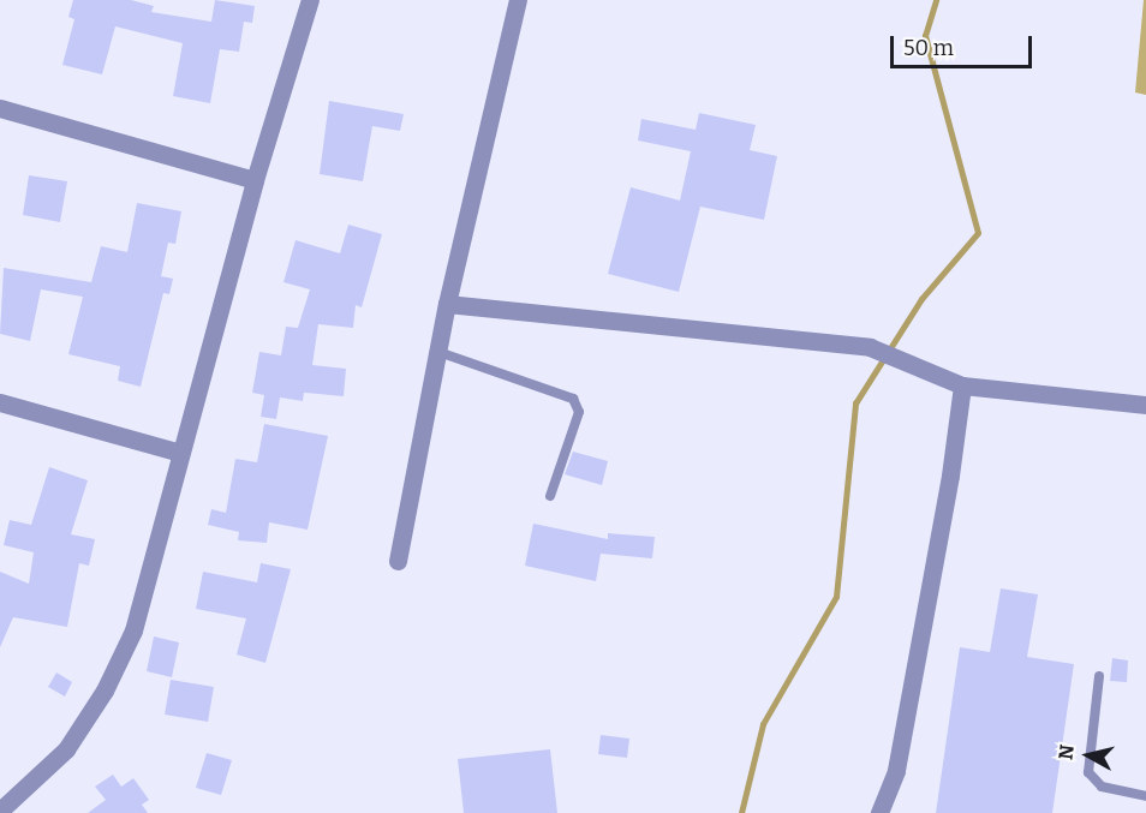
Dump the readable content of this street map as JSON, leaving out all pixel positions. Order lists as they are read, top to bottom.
{
  "scale_bar": "50 m",
  "north": "left"
}
